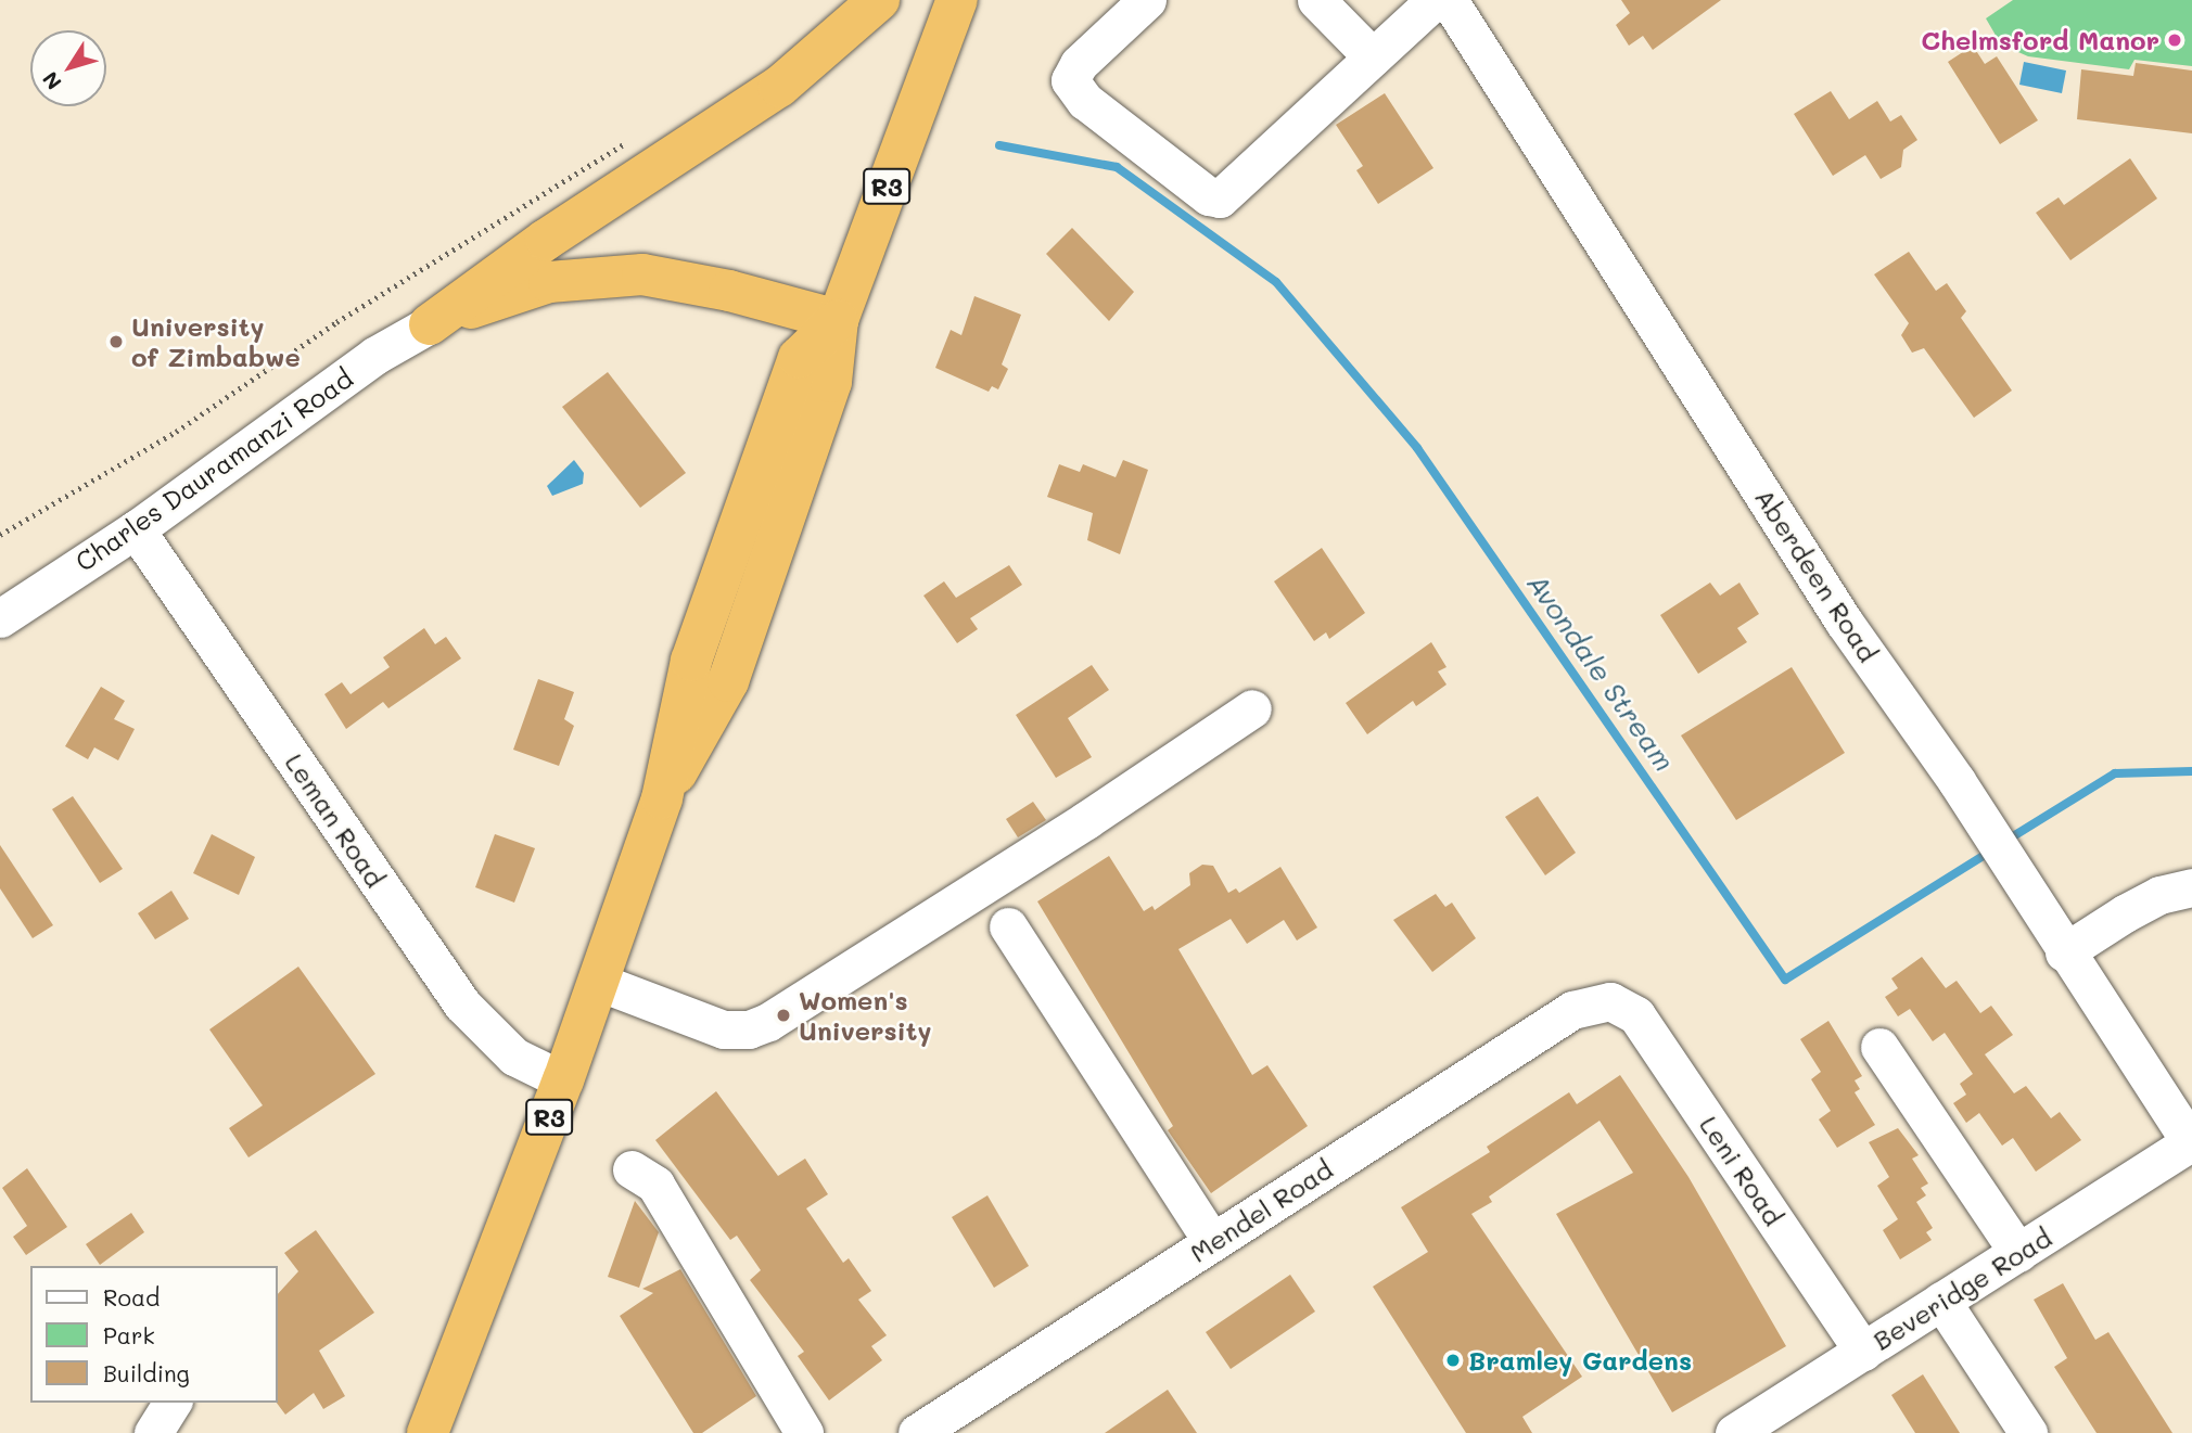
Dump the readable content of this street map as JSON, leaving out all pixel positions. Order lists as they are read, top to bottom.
{
  "streets": {
    "highway": ["R3"],
    "street": [
      "Charles Dauramanzi Road",
      "Aberdeen Road",
      "Leman Road",
      "Leni Road",
      "Mendel Road",
      "Beveridge Road"
    ]
  },
  "crossings": [
    ["R3", "Leman Road"],
    ["Charles Dauramanzi Road", "Leman Road"],
    ["Aberdeen Road", "Beveridge Road"],
    ["Leni Road", "Mendel Road"],
    ["Leni Road", "Beveridge Road"]
  ],
  "water": ["Avondale Stream"],
  "places": [
    "Chelmsford Manor",
    "University of Zimbabwe",
    "Women's University",
    "Bramley Gardens"
  ],
  "legend": ["Road", "Park", "Building"],
  "north": "bottom left"
}
